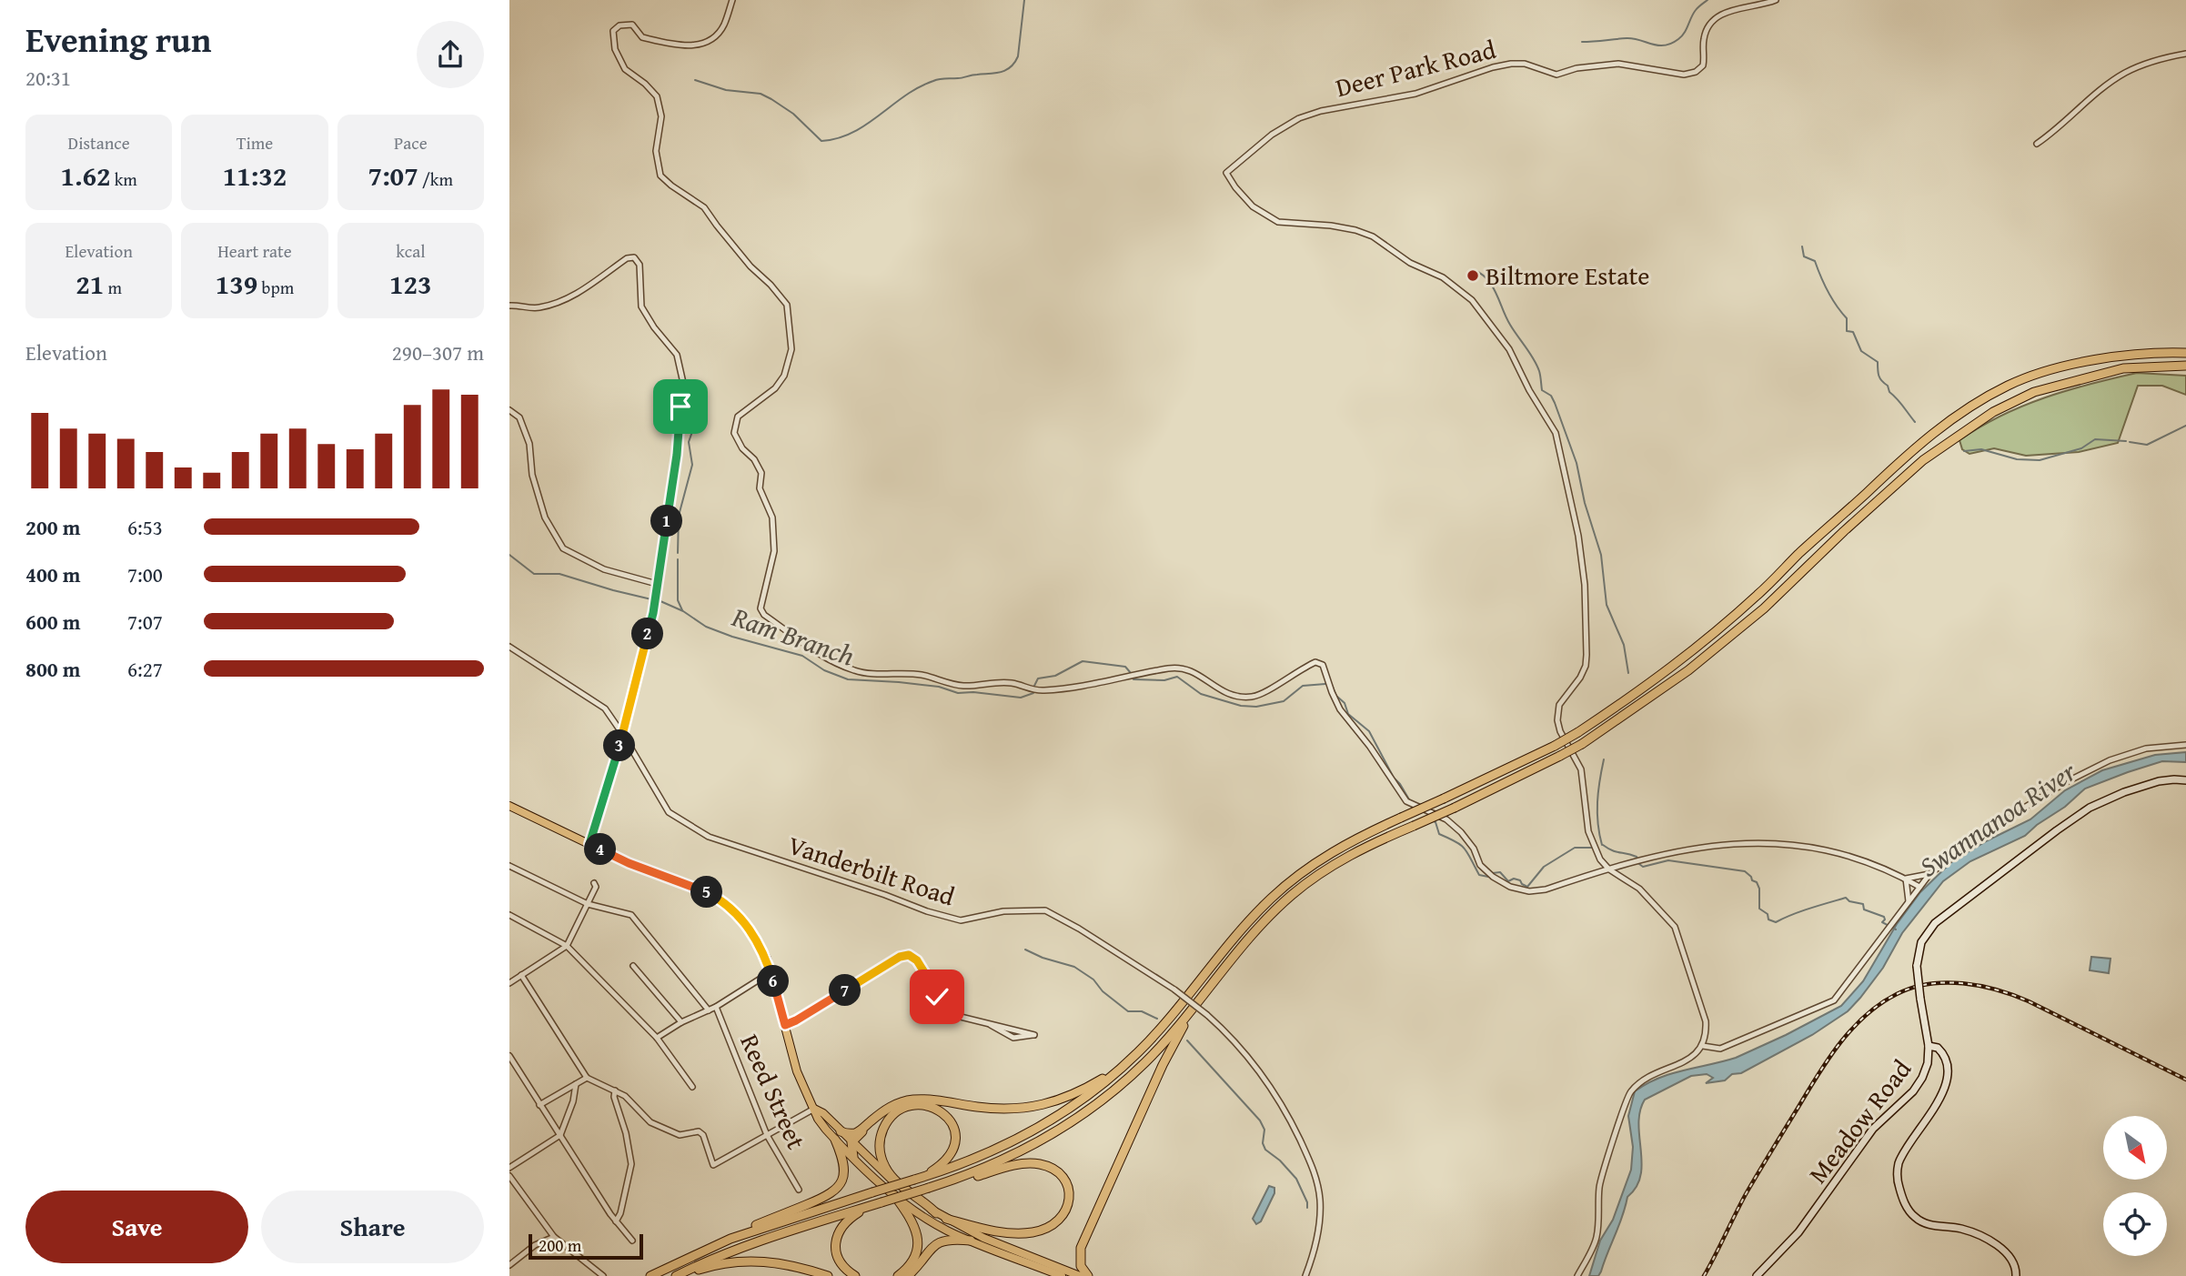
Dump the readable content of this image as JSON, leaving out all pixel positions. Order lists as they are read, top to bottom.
{
  "streets": {
    "main road": ["Meadow Road"],
    "street": ["Deer Park Road", "Vanderbilt Road", "Reed Street"]
  },
  "water": ["Ram Branch", "Swannanoa River"],
  "places": ["Biltmore Estate"],
  "scale_bar": "200 m",
  "north": "bottom right",
  "page": {
    "heading": ["Evening run", "20:31"],
    "stats": [
      ["Distance", "1.62 km"],
      ["Time", "11:32"],
      ["Pace", "7:07 /km"],
      ["Elevation", "21 m"],
      ["Heart rate", "139 bpm"],
      ["kcal", "123"]
    ],
    "chart": ["Elevation", "290–307 m"],
    "list": [
      {
        "name": "200 m",
        "note": "6:53"
      },
      {
        "name": "400 m",
        "note": "7:00"
      },
      {
        "name": "600 m",
        "note": "7:07"
      },
      {
        "name": "800 m",
        "note": "6:27"
      }
    ],
    "pins": [
      "1",
      "2",
      "3",
      "4",
      "5",
      "6",
      "7"
    ],
    "buttons": ["Save", "Share"],
    "scale": "200 m"
  }
}
